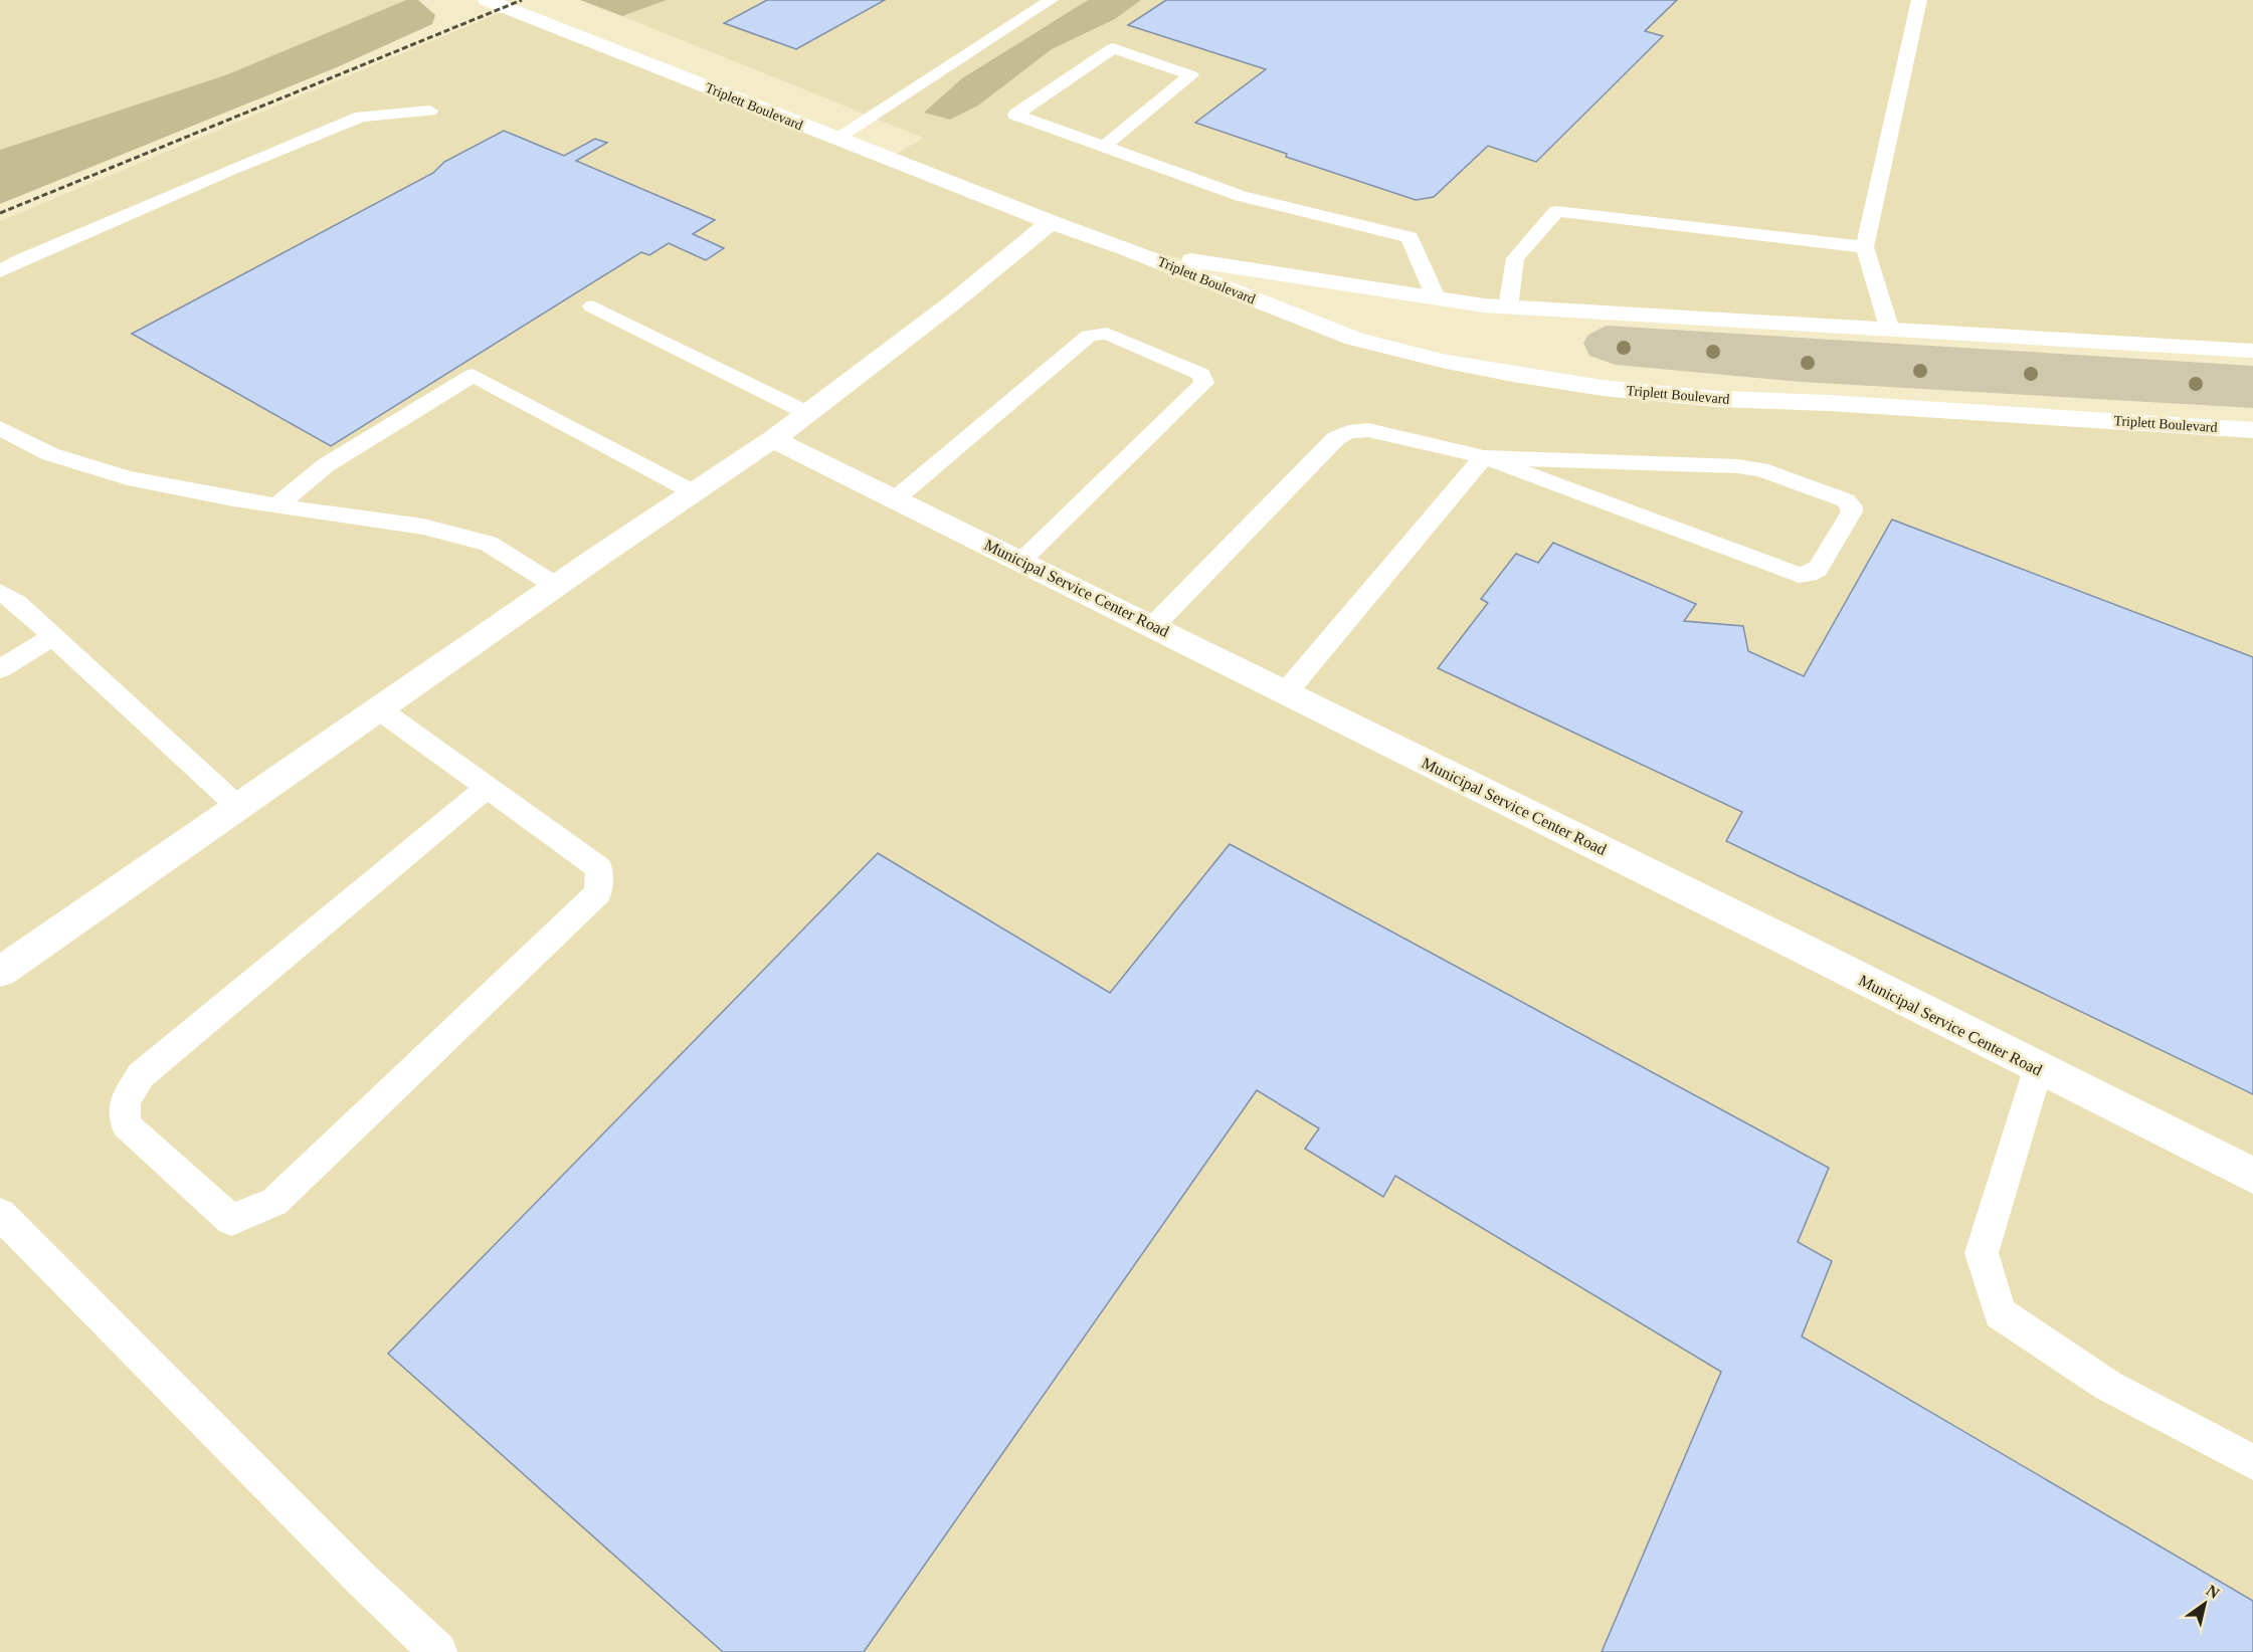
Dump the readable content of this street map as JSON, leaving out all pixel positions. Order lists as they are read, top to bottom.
{
  "streets": {
    "main road": ["Triplett Boulevard", "Municipal Service Center Road"]
  },
  "north": "top right"
}
